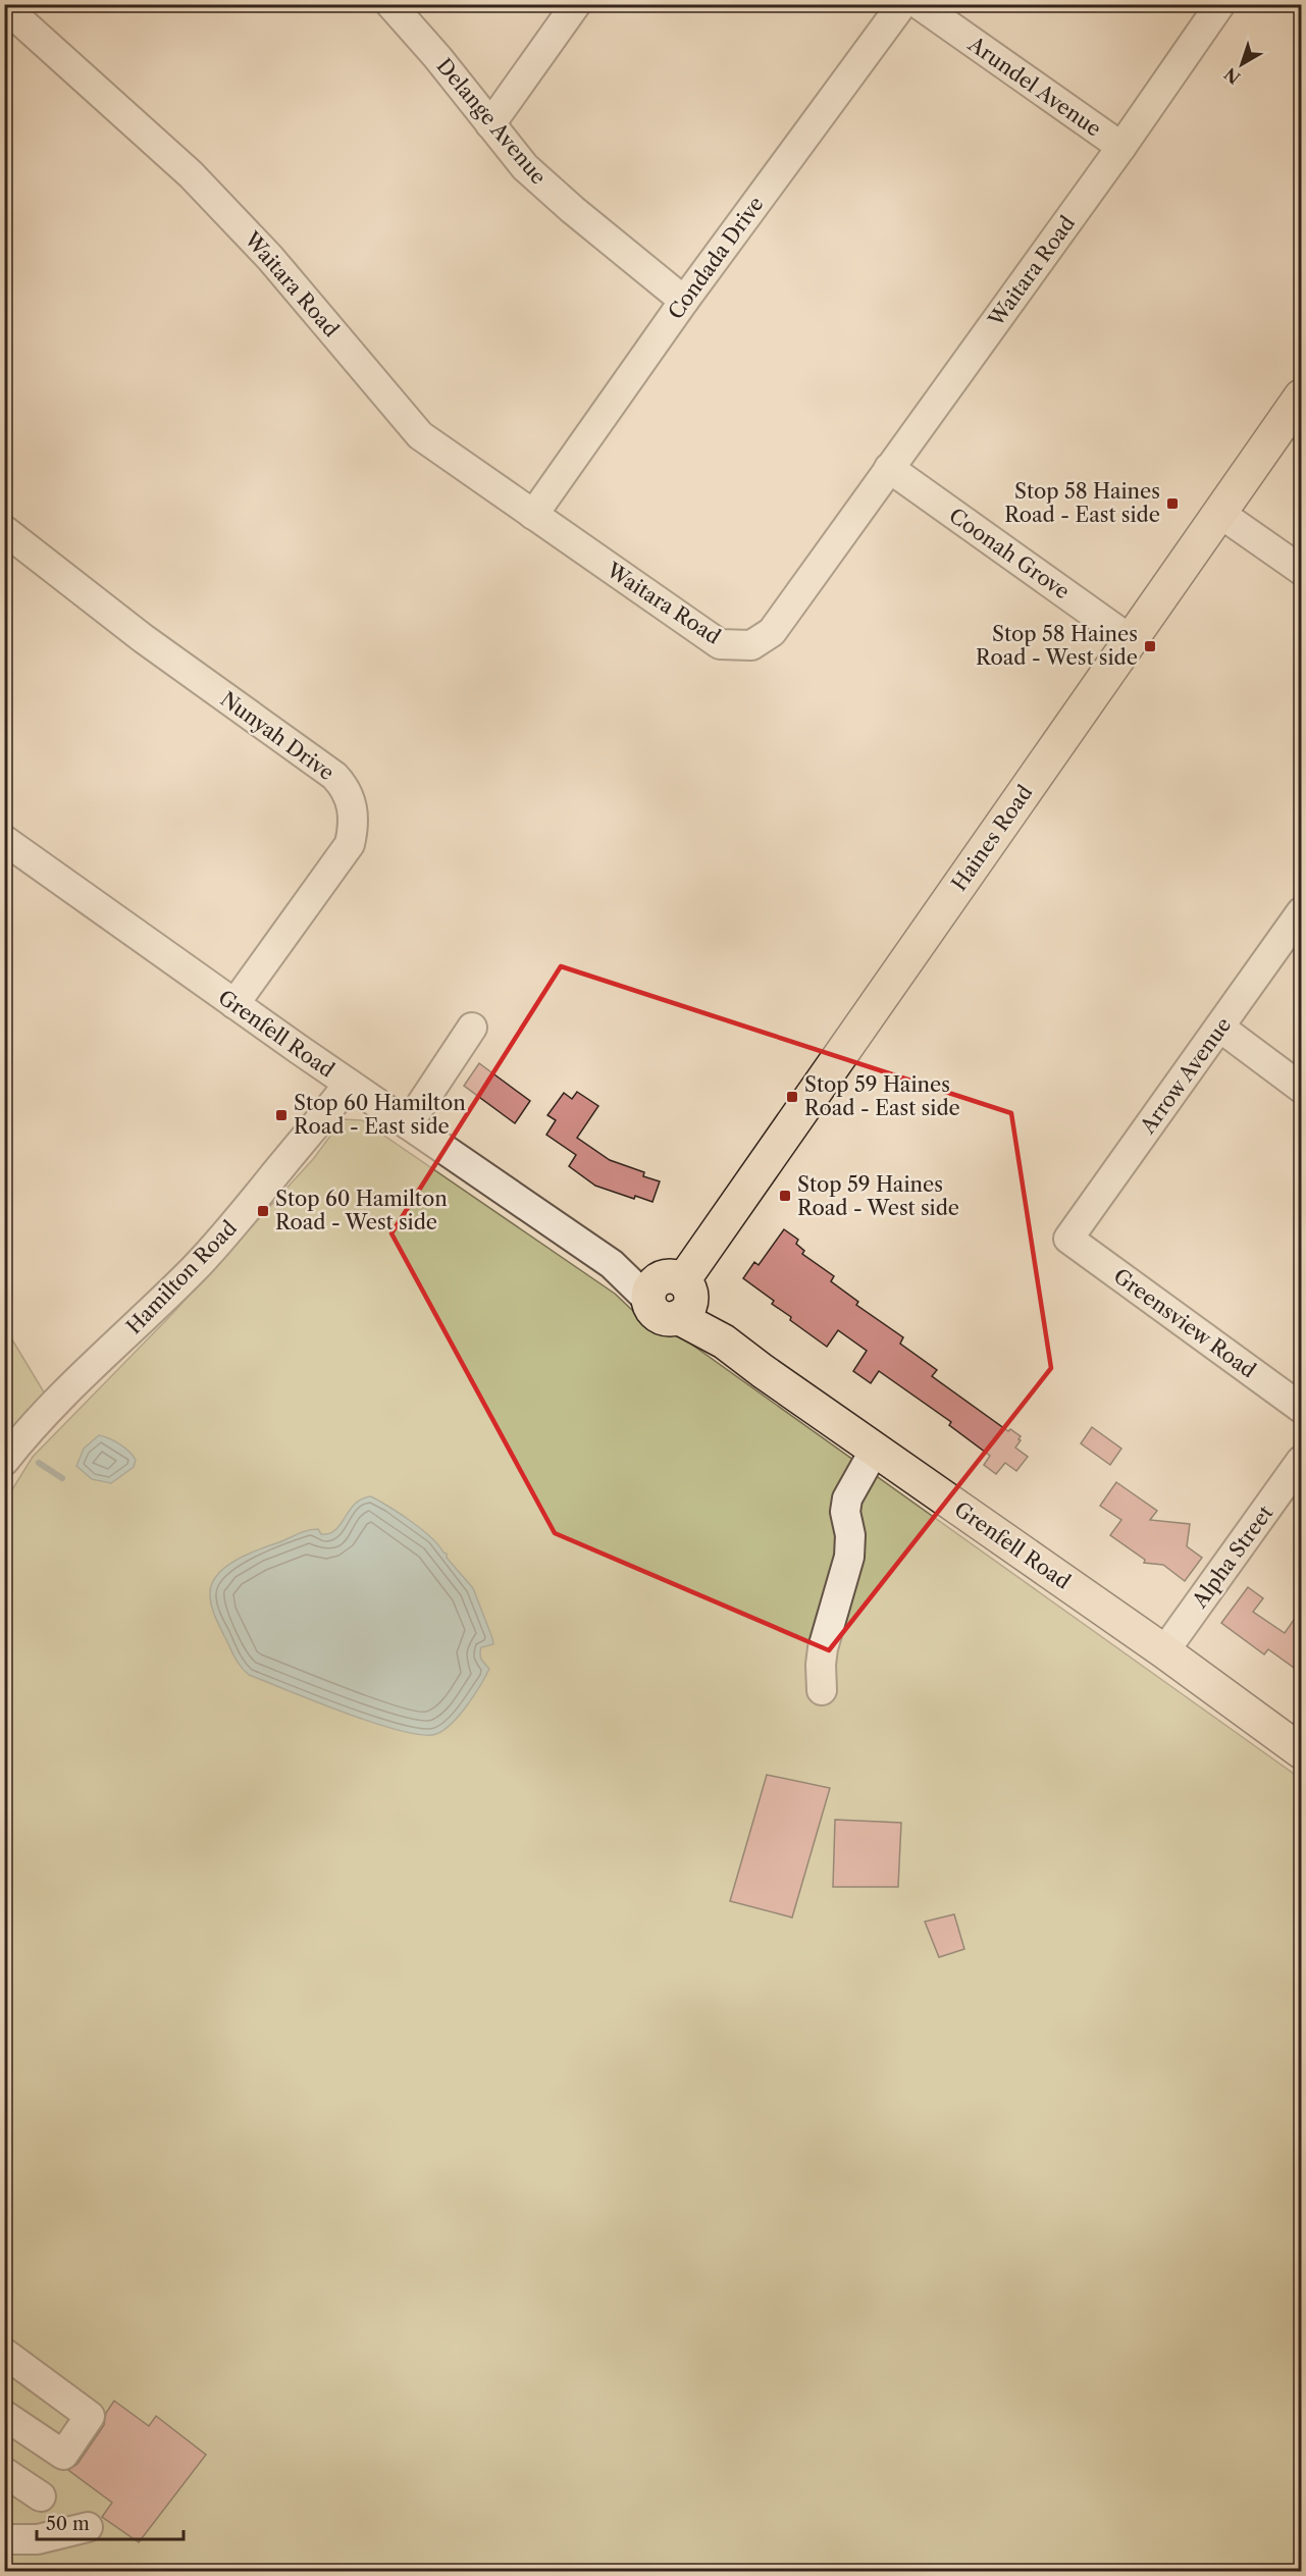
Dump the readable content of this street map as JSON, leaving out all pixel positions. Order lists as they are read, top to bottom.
{
  "streets": {
    "main road": ["Haines Road", "Grenfell Road"],
    "street": [
      "Arundel Avenue",
      "Delange Avenue",
      "Condada Drive",
      "Waitara Road",
      "Coonah Grove",
      "Nunyah Drive",
      "Arrow Avenue",
      "Hamilton Road",
      "Greensview Road",
      "Alpha Street"
    ]
  },
  "crossings": [
    ["Arundel Avenue", "Waitara Road"],
    ["Delange Avenue", "Condada Drive"],
    ["Condada Drive", "Waitara Road"],
    ["Waitara Road", "Coonah Grove"],
    ["Coonah Grove", "Haines Road"],
    ["Nunyah Drive", "Grenfell Road"],
    ["Haines Road", "Grenfell Road"],
    ["Grenfell Road", "Hamilton Road"],
    ["Grenfell Road", "Alpha Street"],
    ["Arrow Avenue", "Greensview Road"]
  ],
  "places": {
    "transit": [
      "Stop 58 Haines Road - East side",
      "Stop 58 Haines Road - West side",
      "Stop 59 Haines Road - East side",
      "Stop 60 Hamilton Road - East side",
      "Stop 59 Haines Road - West side",
      "Stop 60 Hamilton Road - West side"
    ]
  },
  "scale_bar": "50 m",
  "north": "bottom left"
}
